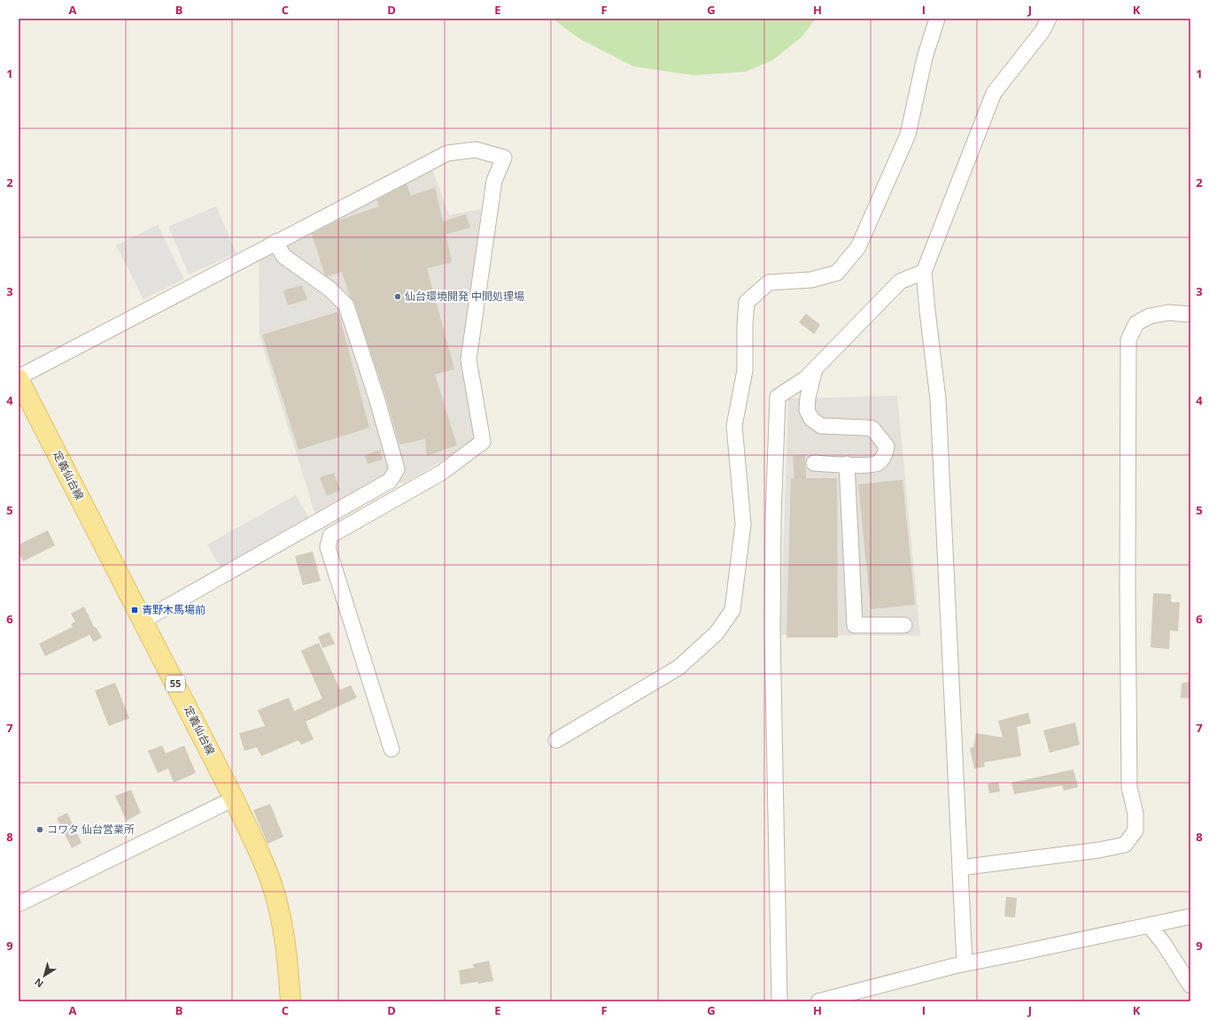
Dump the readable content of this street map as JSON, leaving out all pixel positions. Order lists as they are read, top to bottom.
{
  "streets": {
    "main road": ["定義仙台線", "55"]
  },
  "places": {
    "other": ["仙台環境開発 中間処理場", "コワタ 仙台営業所"],
    "transit": ["青野木馬場前"]
  },
  "north": "bottom left",
  "grid": {
    "columns": [
      "A",
      "B",
      "C",
      "D",
      "E",
      "F",
      "G",
      "H",
      "I",
      "J",
      "K"
    ],
    "rows": [
      "1",
      "2",
      "3",
      "4",
      "5",
      "6",
      "7",
      "8",
      "9"
    ]
  }
}
